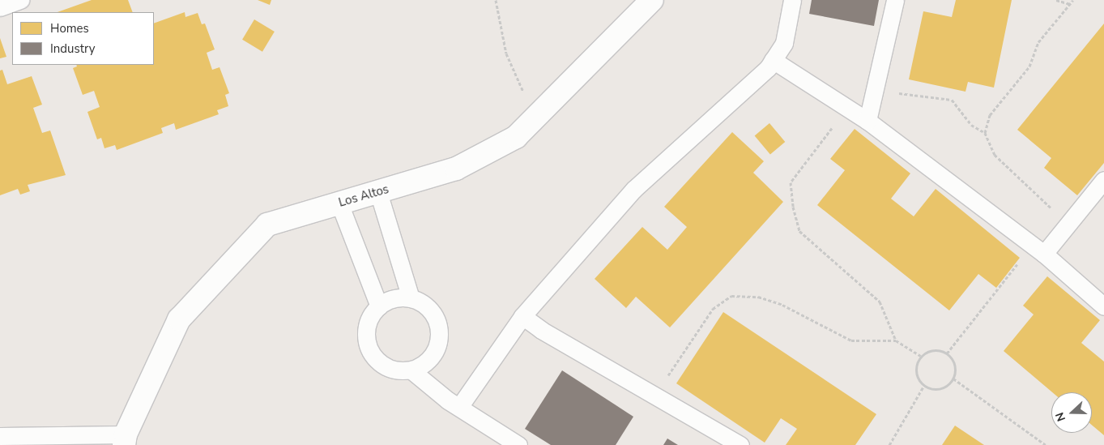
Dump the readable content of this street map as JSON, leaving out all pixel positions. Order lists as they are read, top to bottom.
{
  "streets": {
    "street": ["Los Altos"]
  },
  "legend": ["Homes", "Industry"],
  "north": "left"
}
